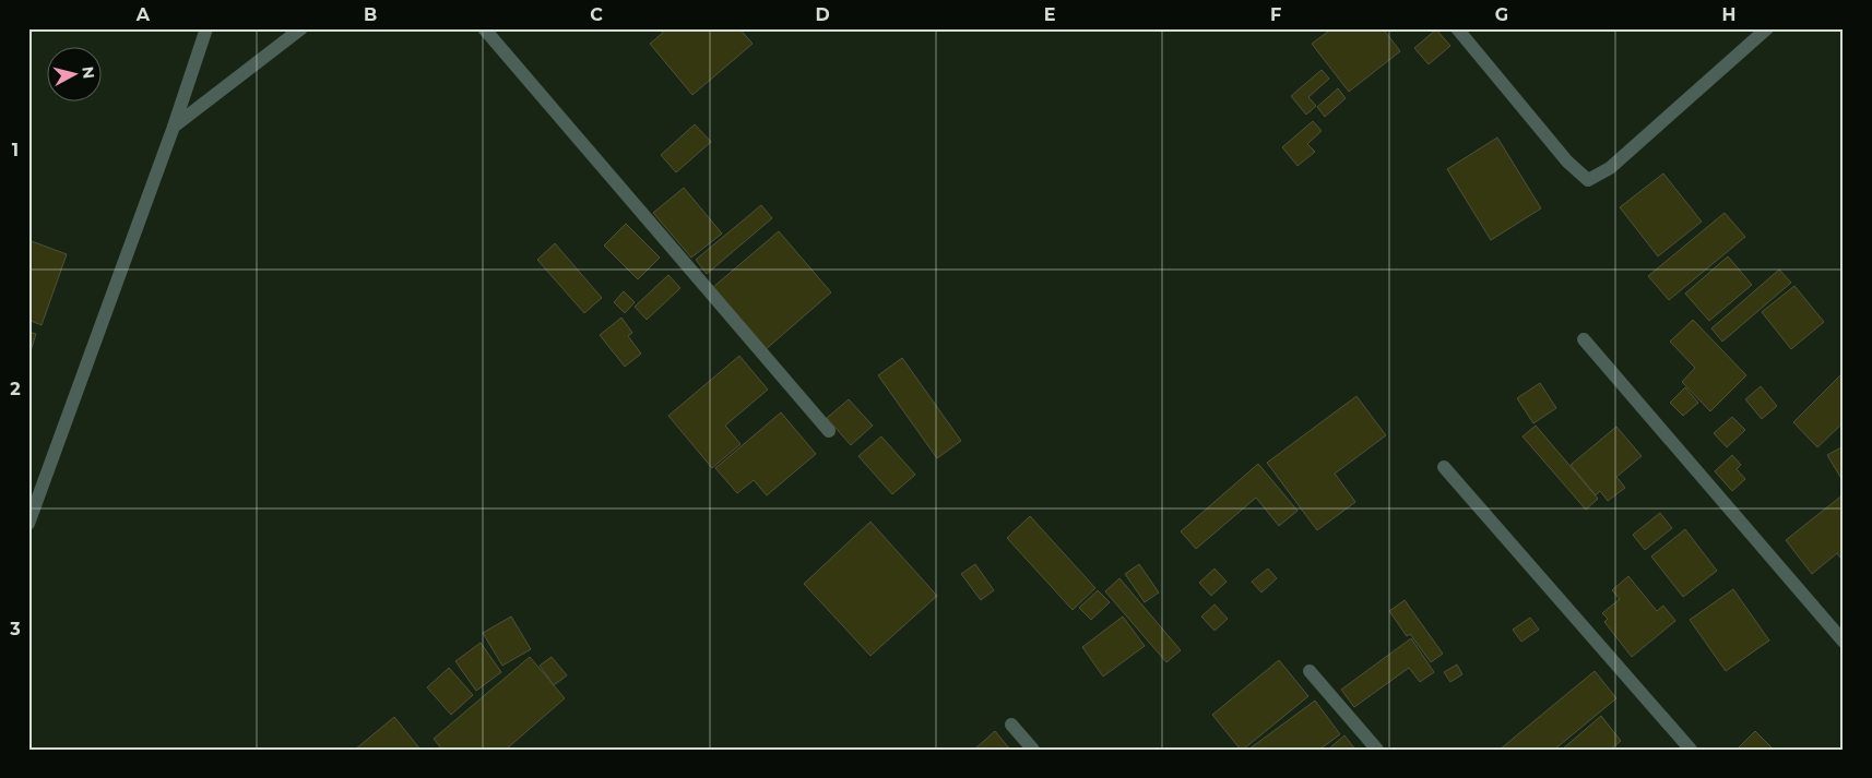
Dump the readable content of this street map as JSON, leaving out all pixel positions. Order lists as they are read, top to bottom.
{
  "north": "right",
  "grid": {
    "columns": [
      "A",
      "B",
      "C",
      "D",
      "E",
      "F",
      "G",
      "H"
    ],
    "rows": ["1", "2", "3"]
  }
}
